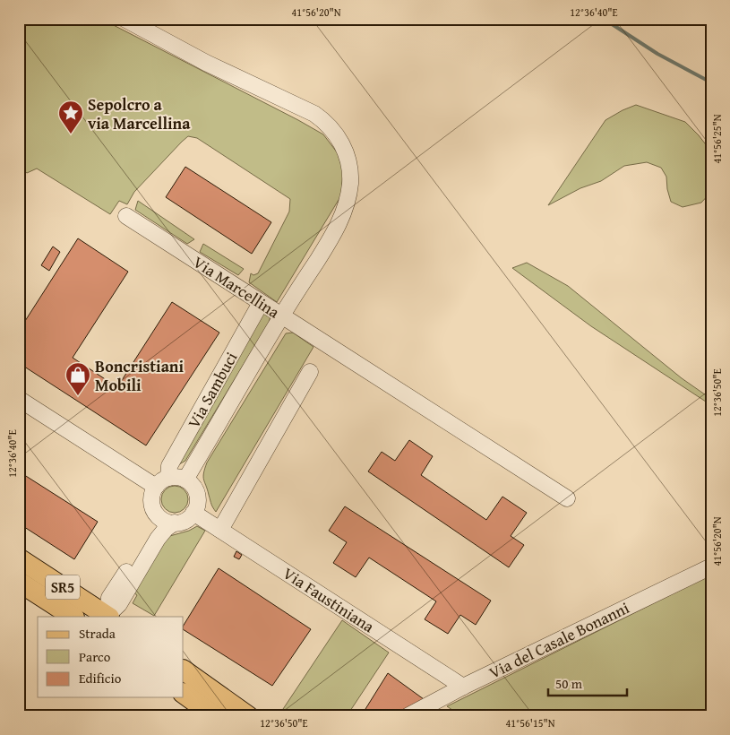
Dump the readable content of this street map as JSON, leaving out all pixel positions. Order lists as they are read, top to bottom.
{
  "streets": {
    "main road": ["SR5"],
    "street": [
      "Via Marcellina",
      "Via Sambuci",
      "Via Faustiniana",
      "Via del Casale Bonanni"
    ]
  },
  "crossings": [
    ["Via Marcellina", "Via Sambuci"],
    ["Via Sambuci", "Via Faustiniana"],
    ["Via Faustiniana", "Via del Casale Bonanni"]
  ],
  "places": {
    "place": ["Sepolcro a via Marcellina"],
    "shop": ["Boncristiani Mobili"]
  },
  "legend": ["Strada", "Parco", "Edificio"],
  "scale_bar": "50 m",
  "coordinates": [
    "41°56'20\"N",
    "12°36'40\"E",
    "41°56'25\"N",
    "12°36'50\"E",
    "41°56'15\"N"
  ]
}
